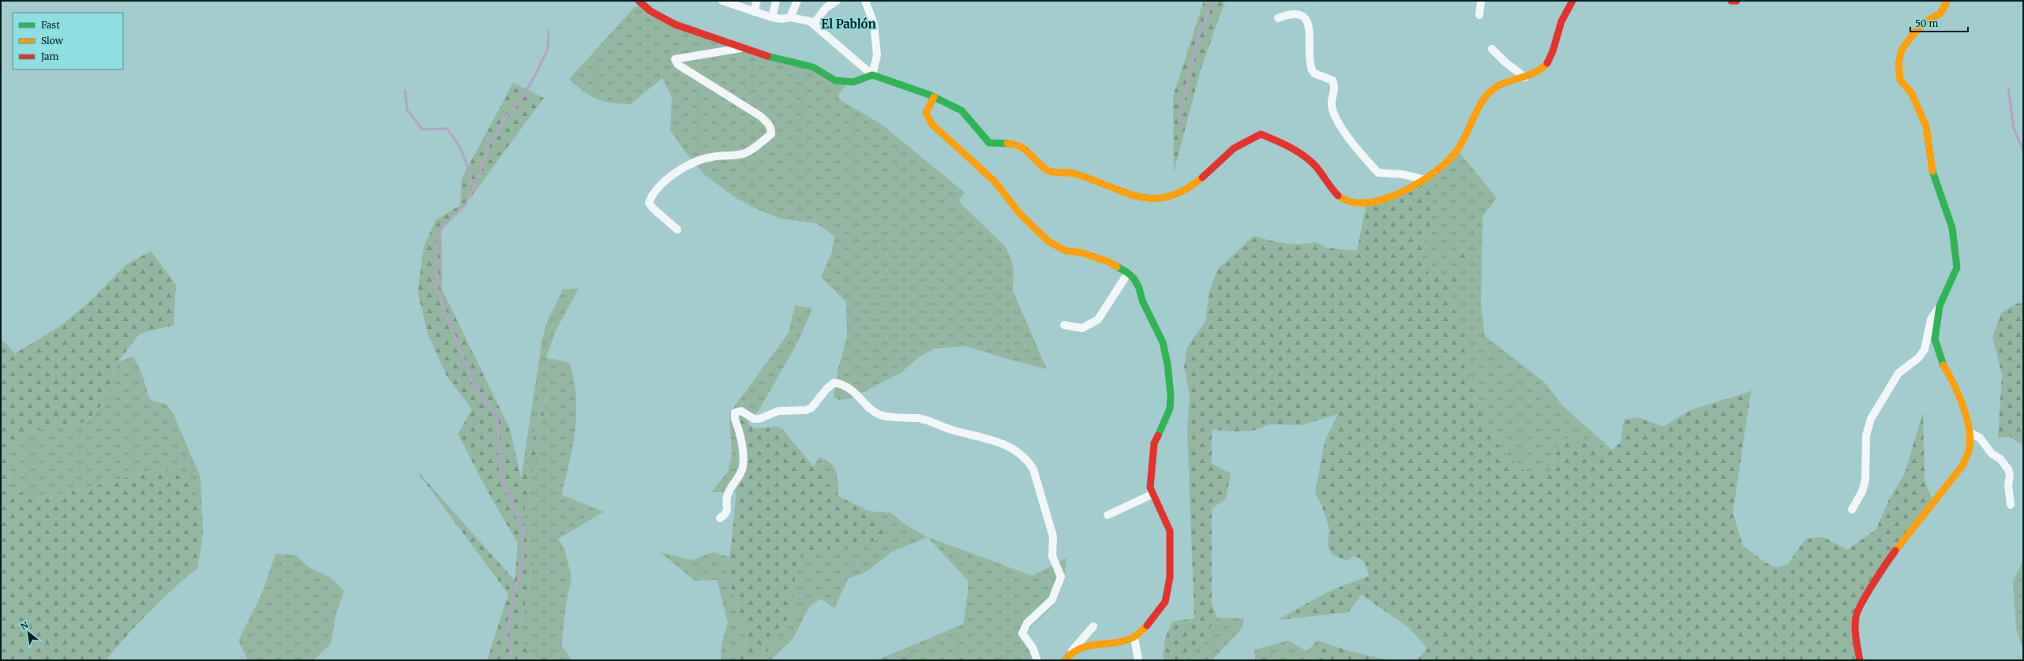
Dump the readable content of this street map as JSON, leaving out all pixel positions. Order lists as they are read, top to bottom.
{
  "districts": ["El Pablón"],
  "legend": ["Fast", "Slow", "Jam"],
  "scale_bar": "50 m",
  "north": "top left"
}
